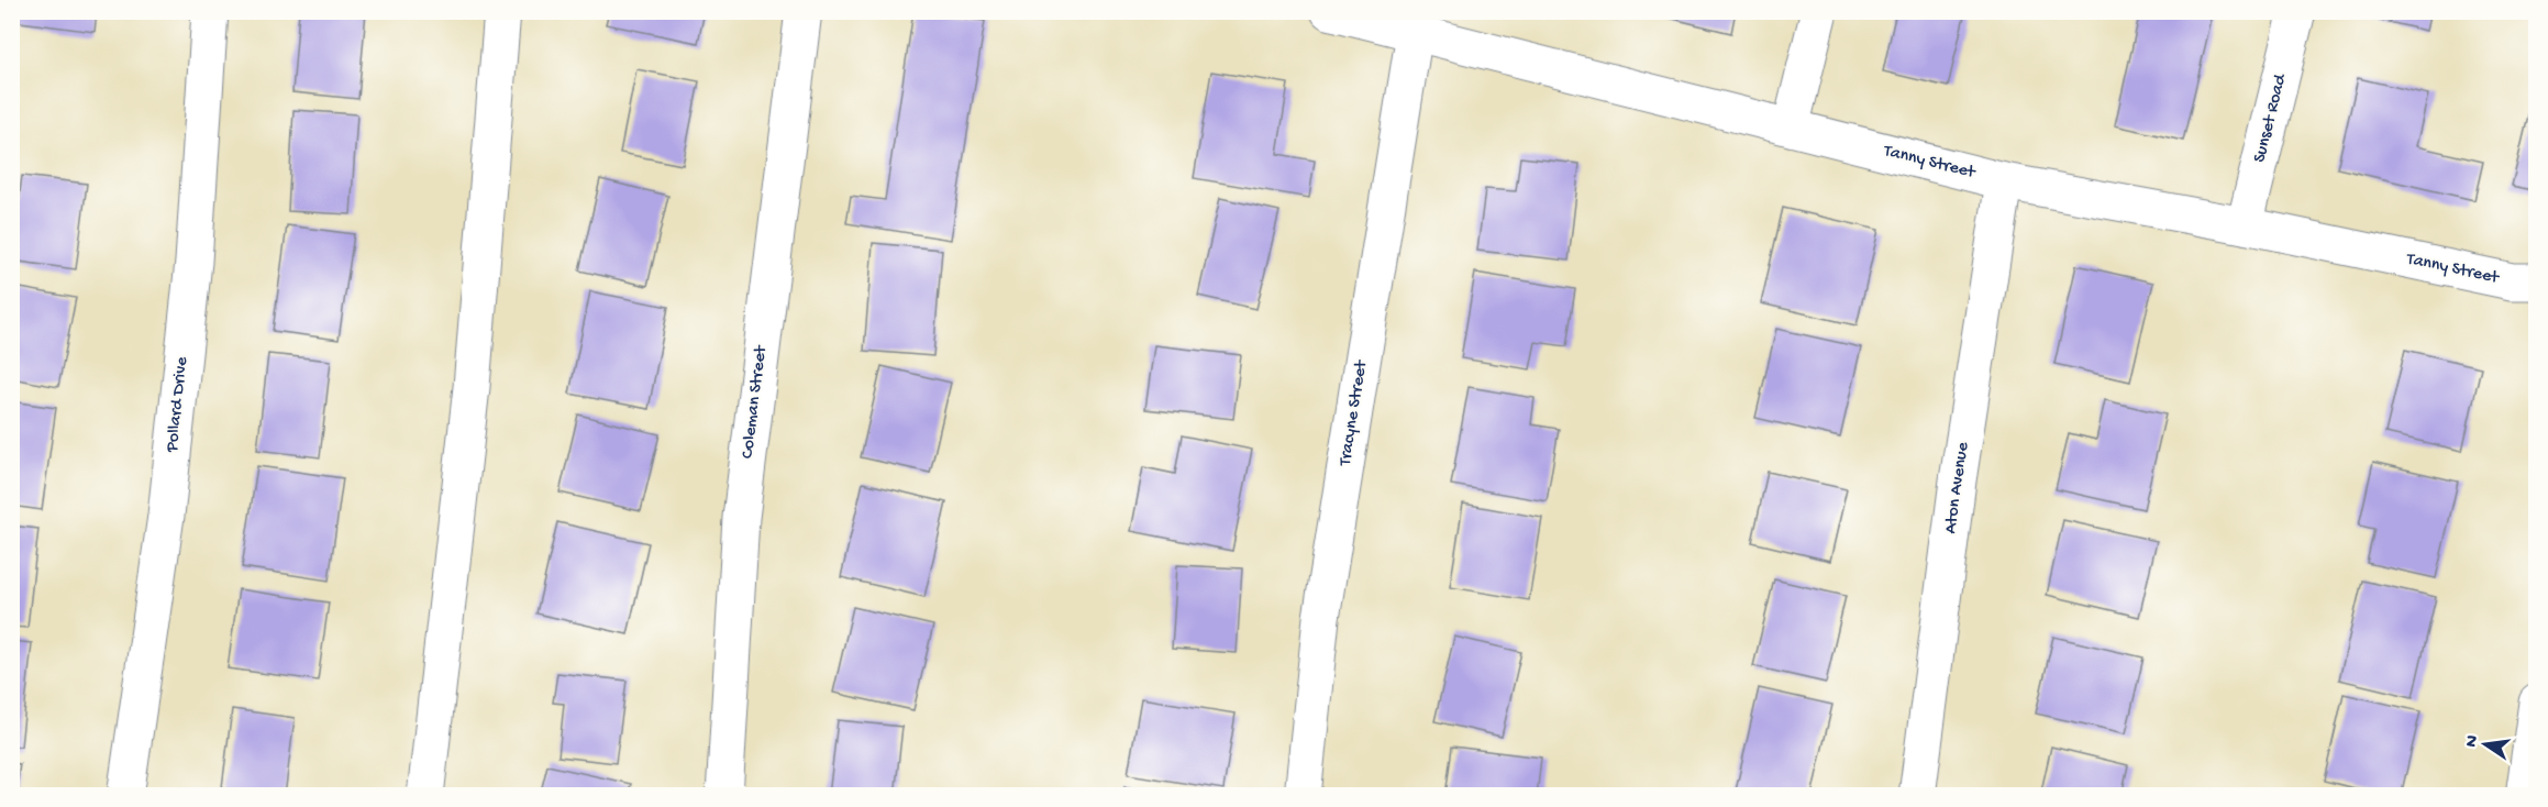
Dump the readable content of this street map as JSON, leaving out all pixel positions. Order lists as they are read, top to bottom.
{
  "streets": {
    "street": [
      "Sunset Road",
      "Tanny Street",
      "Coleman Street",
      "Pollard Drive",
      "Tracyne Street",
      "Aton Avenue"
    ]
  },
  "crossings": [
    ["Sunset Road", "Tanny Street"],
    ["Tanny Street", "Tracyne Street"],
    ["Tanny Street", "Aton Avenue"]
  ],
  "north": "left"
}
